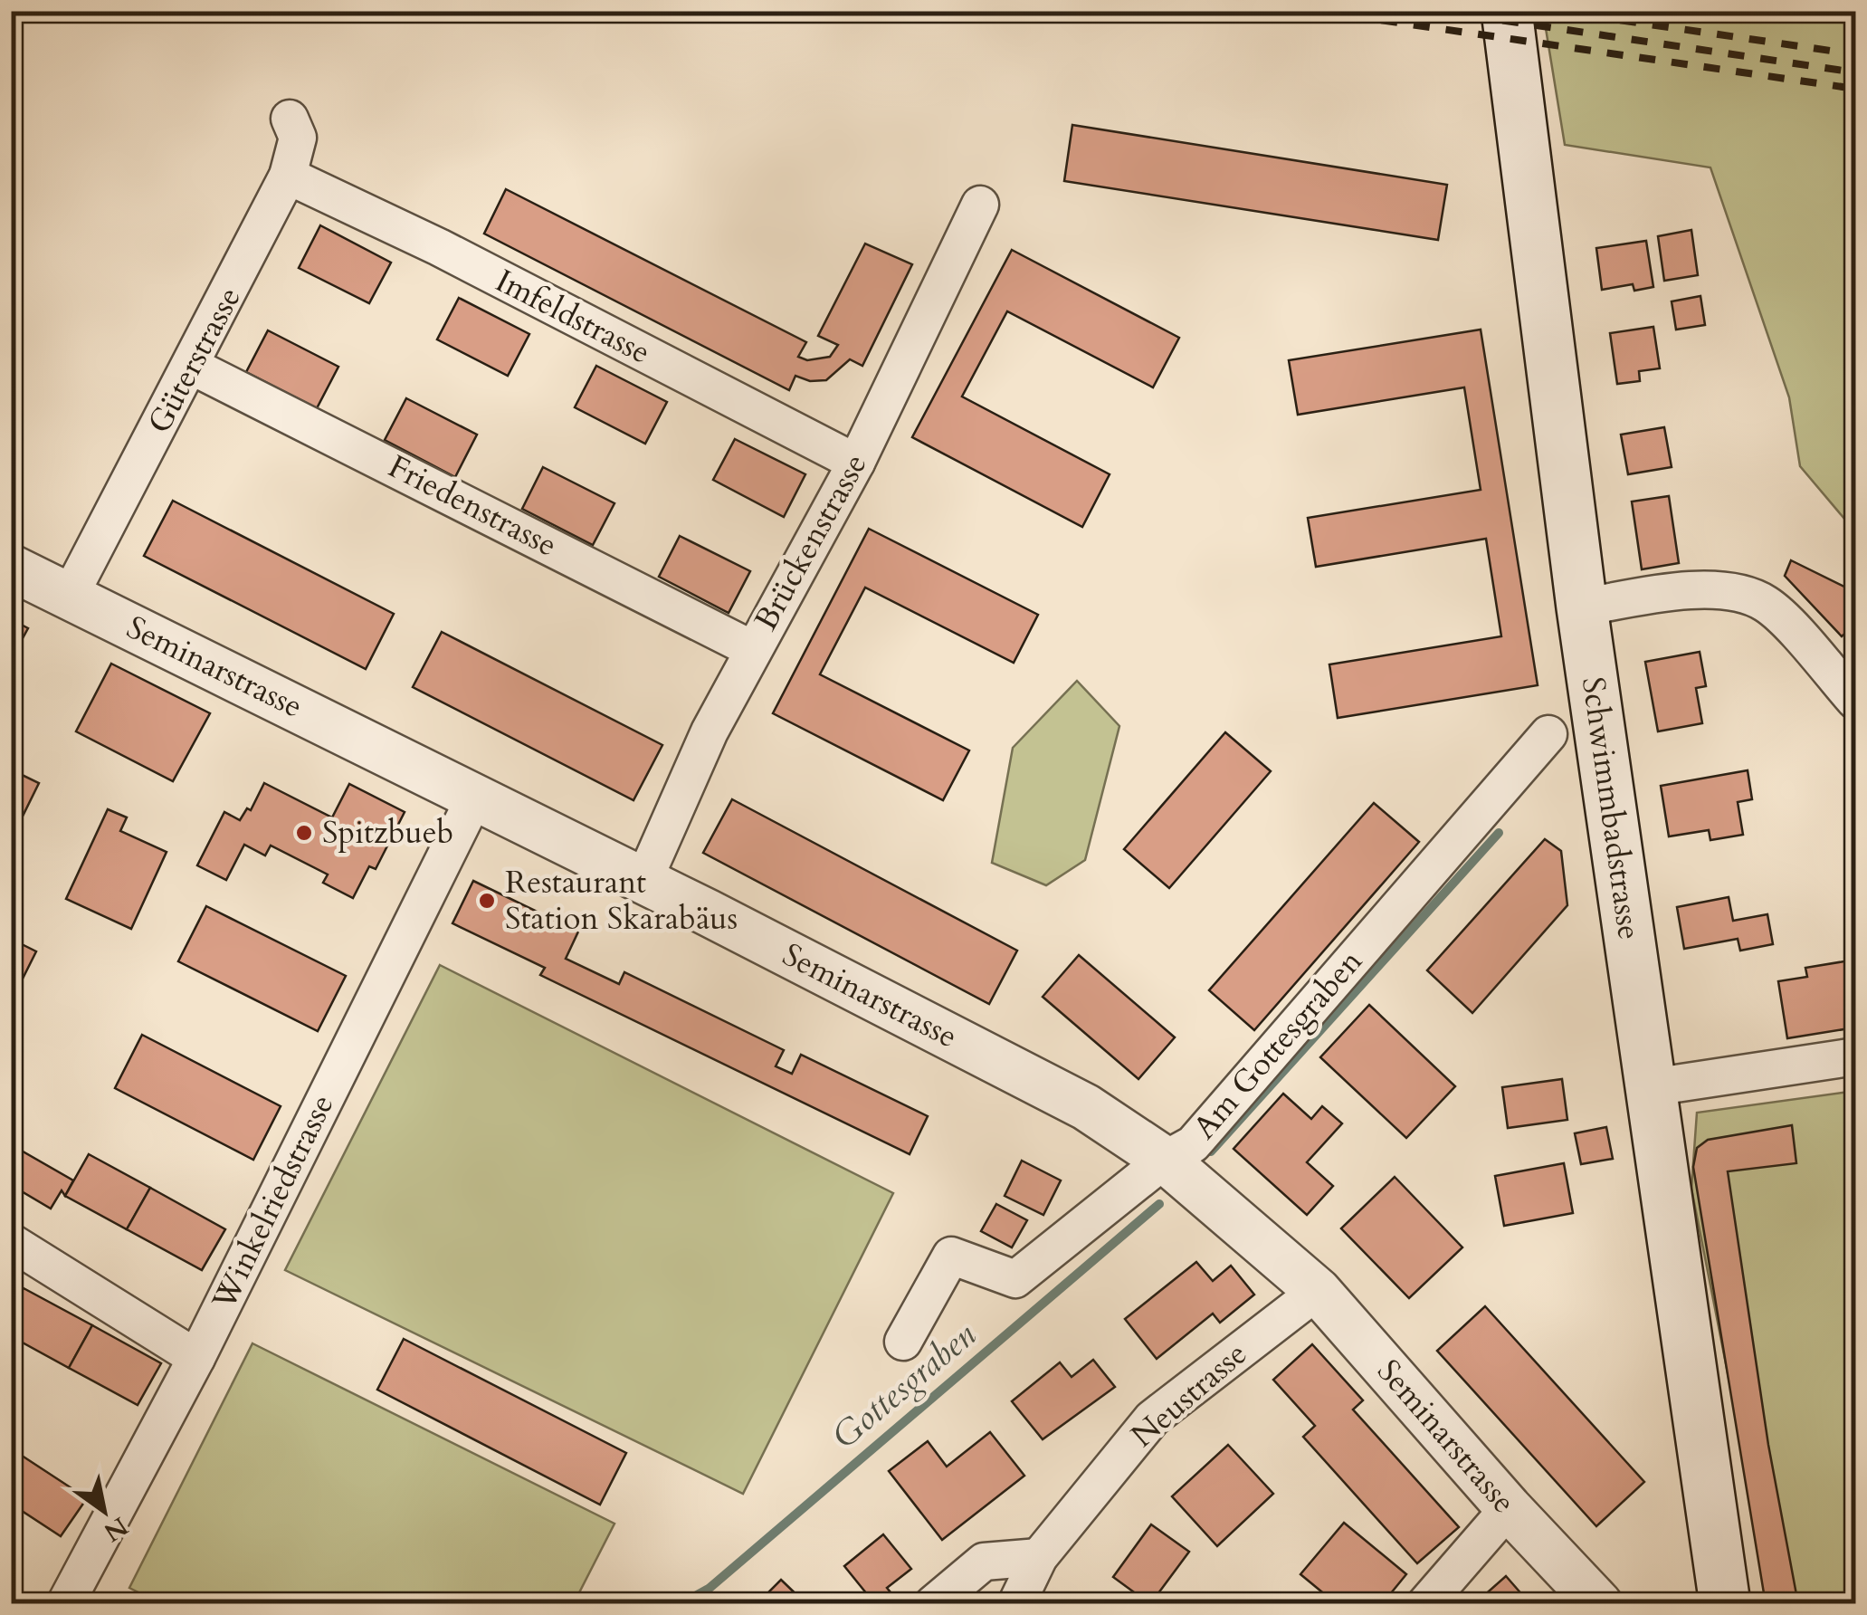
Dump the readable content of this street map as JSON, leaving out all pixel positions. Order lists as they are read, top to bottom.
{
  "streets": {
    "main road": ["Schwimmbadstrasse"],
    "street": [
      "Imfeldstrasse",
      "Güterstrasse",
      "Friedenstrasse",
      "Brückenstrasse",
      "Seminarstrasse",
      "Am Gottesgraben",
      "Winkelriedstrasse",
      "Neustrasse"
    ]
  },
  "crossings": [
    ["Imfeldstrasse", "Güterstrasse"],
    ["Imfeldstrasse", "Brückenstrasse"],
    ["Güterstrasse", "Friedenstrasse"],
    ["Güterstrasse", "Seminarstrasse"],
    ["Friedenstrasse", "Brückenstrasse"],
    ["Brückenstrasse", "Seminarstrasse"],
    ["Seminarstrasse", "Am Gottesgraben"],
    ["Seminarstrasse", "Winkelriedstrasse"],
    ["Seminarstrasse", "Neustrasse"]
  ],
  "water": ["Gottesgraben"],
  "places": ["Spitzbueb", "Restaurant Station Skarabäus"],
  "north": "bottom right"
}
